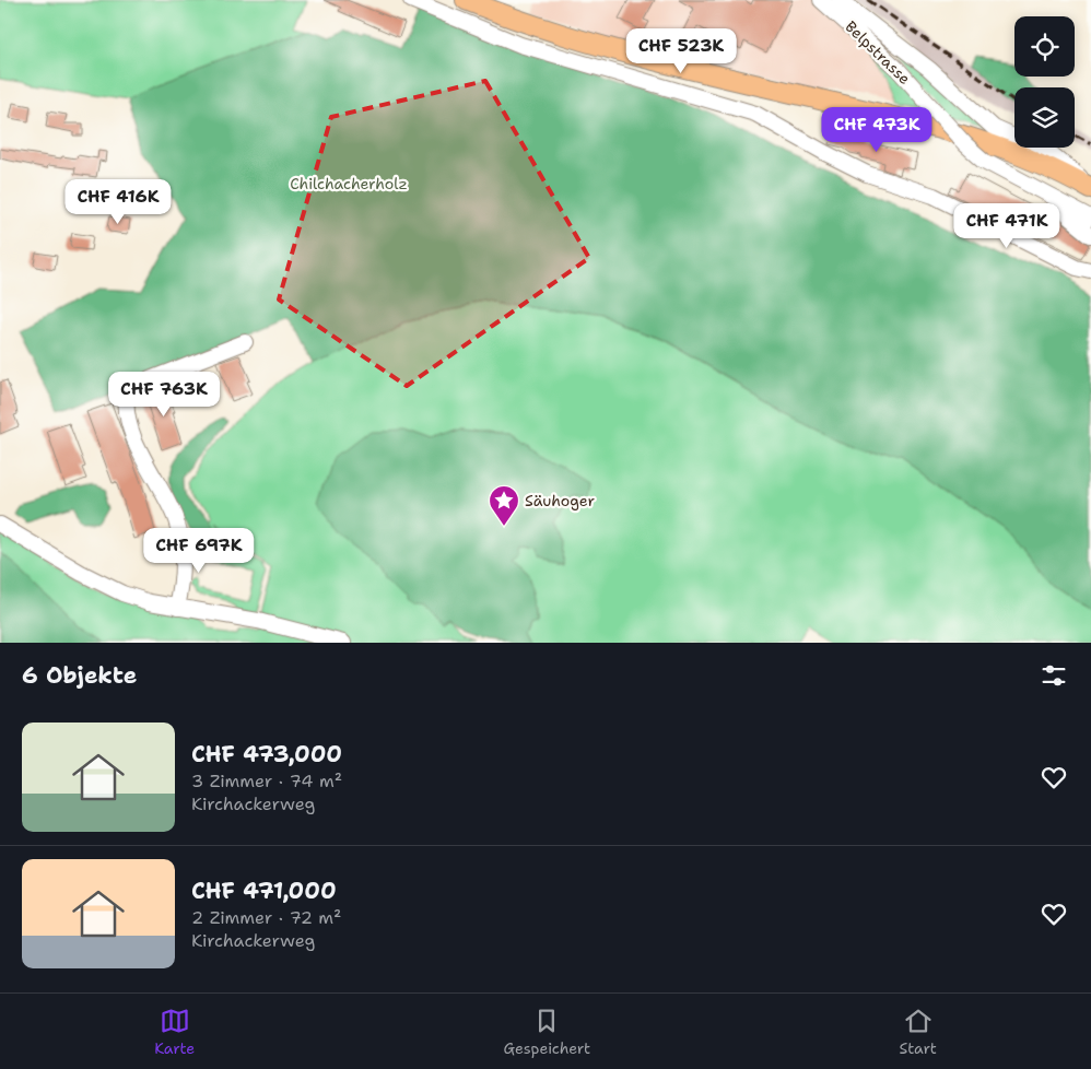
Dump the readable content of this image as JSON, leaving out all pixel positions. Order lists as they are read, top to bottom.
{
  "streets": {
    "street": ["Belpstrasse"]
  },
  "parks": ["Chilchacherholz"],
  "places": {
    "place": ["Säuhoger"]
  },
  "page": {
    "price": [
      "CHF 523K",
      "CHF 473K",
      "CHF 416K",
      "CHF 471K",
      "CHF 763K",
      "CHF 697K"
    ],
    "heading": "6 Objekte",
    "list": [
      {
        "name": "CHF 473,000",
        "note": "3 Zimmer · 74 m² · Kirchackerweg"
      },
      {
        "name": "CHF 471,000",
        "note": "2 Zimmer · 72 m² · Kirchackerweg"
      }
    ],
    "tabs": ["Karte", "Gespeichert", "Start"]
  }
}
